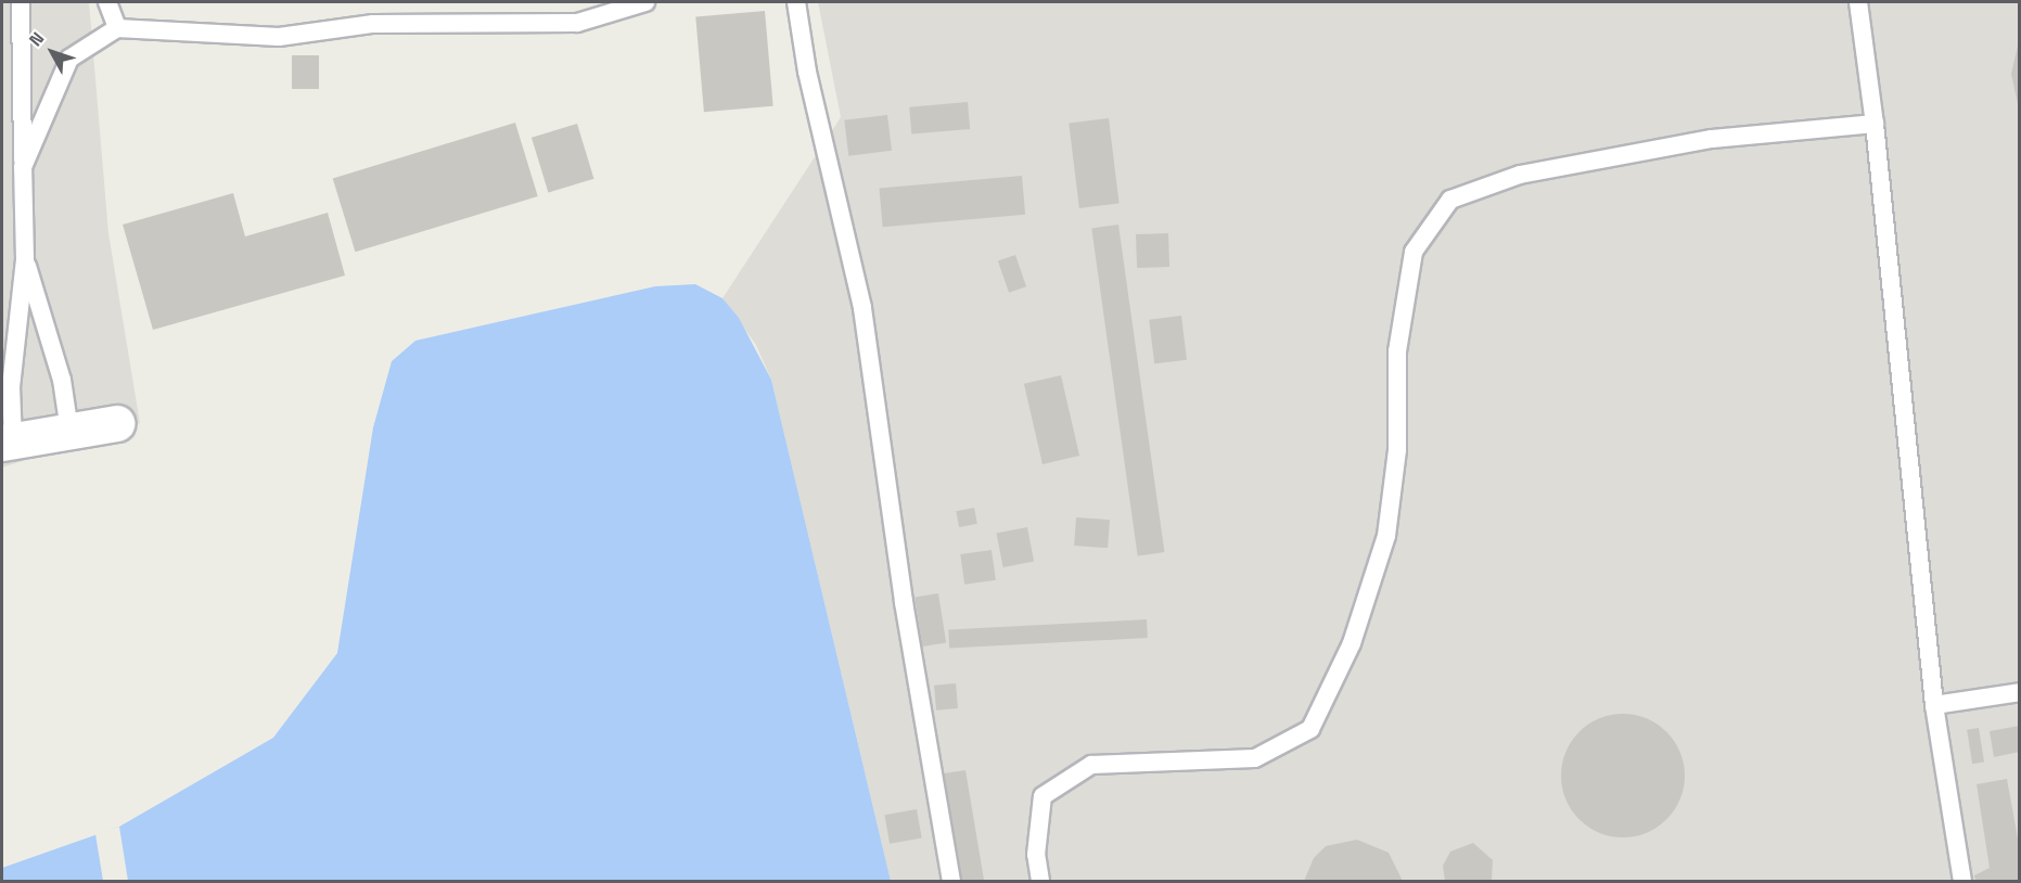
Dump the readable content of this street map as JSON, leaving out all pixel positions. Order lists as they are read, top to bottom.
{
  "north": "top left"
}
